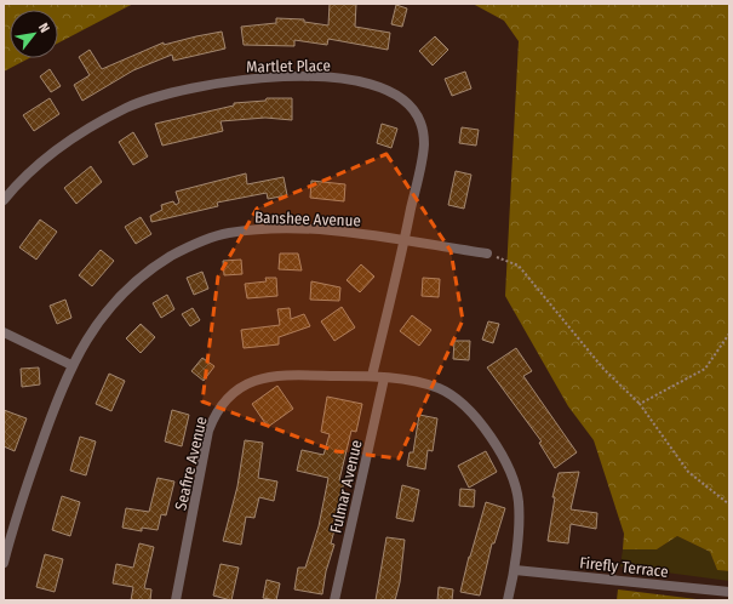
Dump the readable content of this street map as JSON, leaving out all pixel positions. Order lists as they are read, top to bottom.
{
  "streets": {
    "street": [
      "Martlet Place",
      "Banshee Avenue",
      "Seafire Avenue",
      "Fulmar Avenue",
      "Firefly Terrace"
    ]
  },
  "crossings": [
    ["Martlet Place", "Banshee Avenue"],
    ["Martlet Place", "Seafire Avenue"],
    ["Seafire Avenue", "Fulmar Avenue"],
    ["Seafire Avenue", "Firefly Terrace"]
  ],
  "north": "top right"
}
